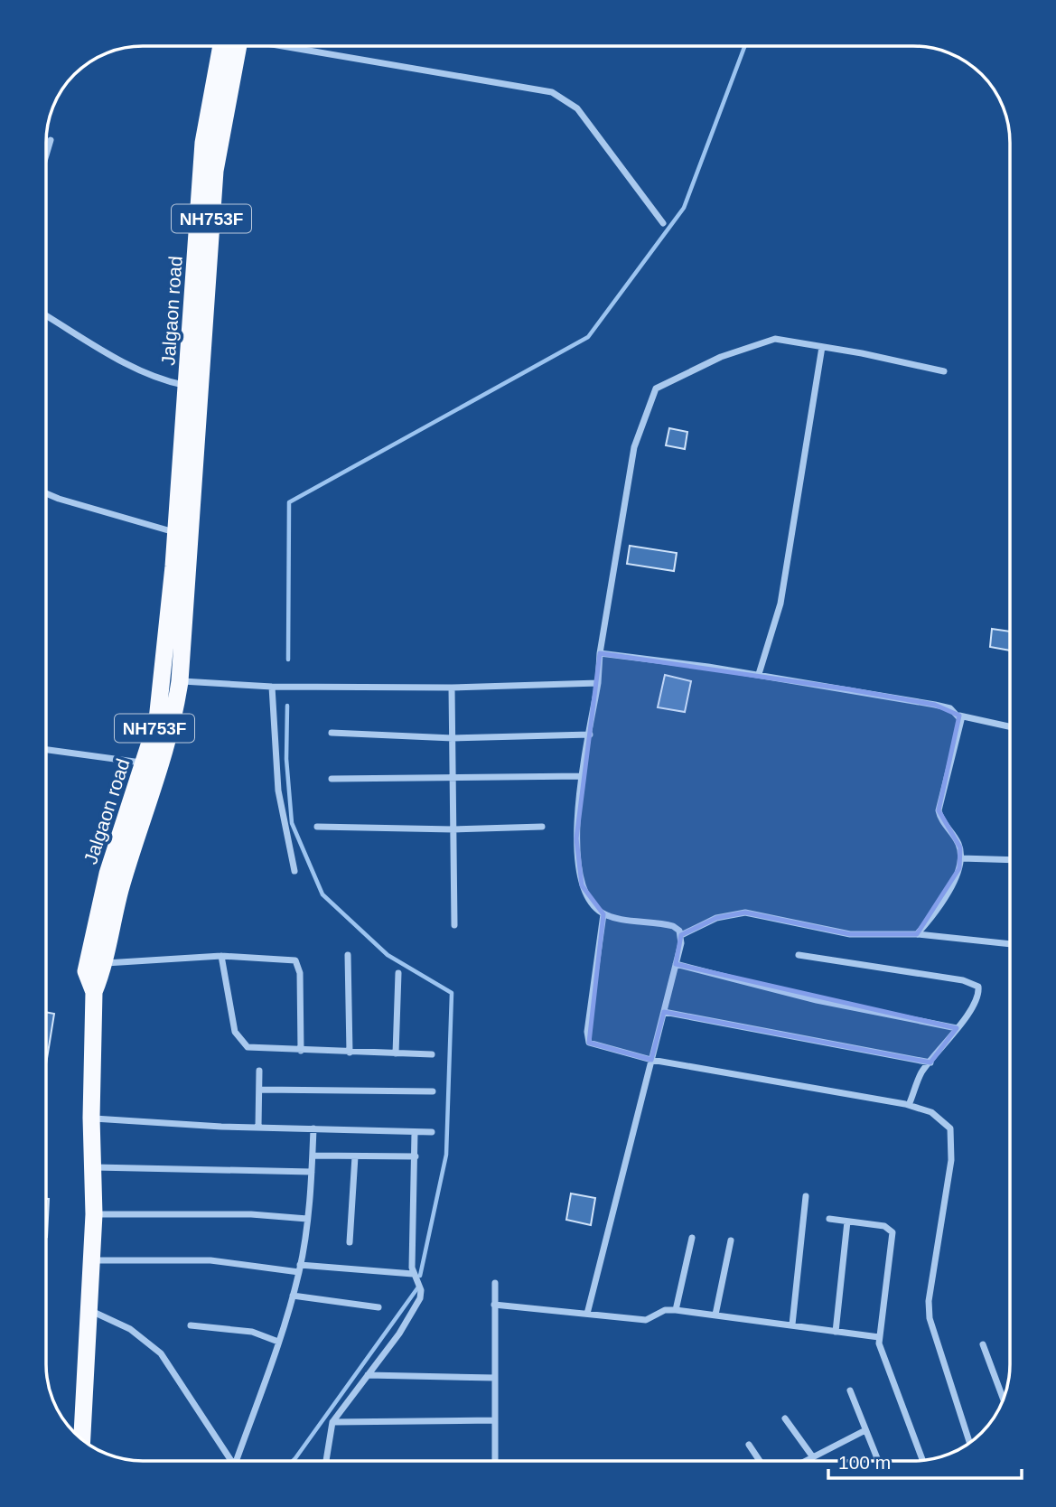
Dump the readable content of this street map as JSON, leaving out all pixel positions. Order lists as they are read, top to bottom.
{
  "streets": {
    "highway": ["NH753F", "Jalgaon road"]
  },
  "crossings": [
    ["NH753F", "Jalgaon road"]
  ],
  "scale_bar": "100 m"
}
